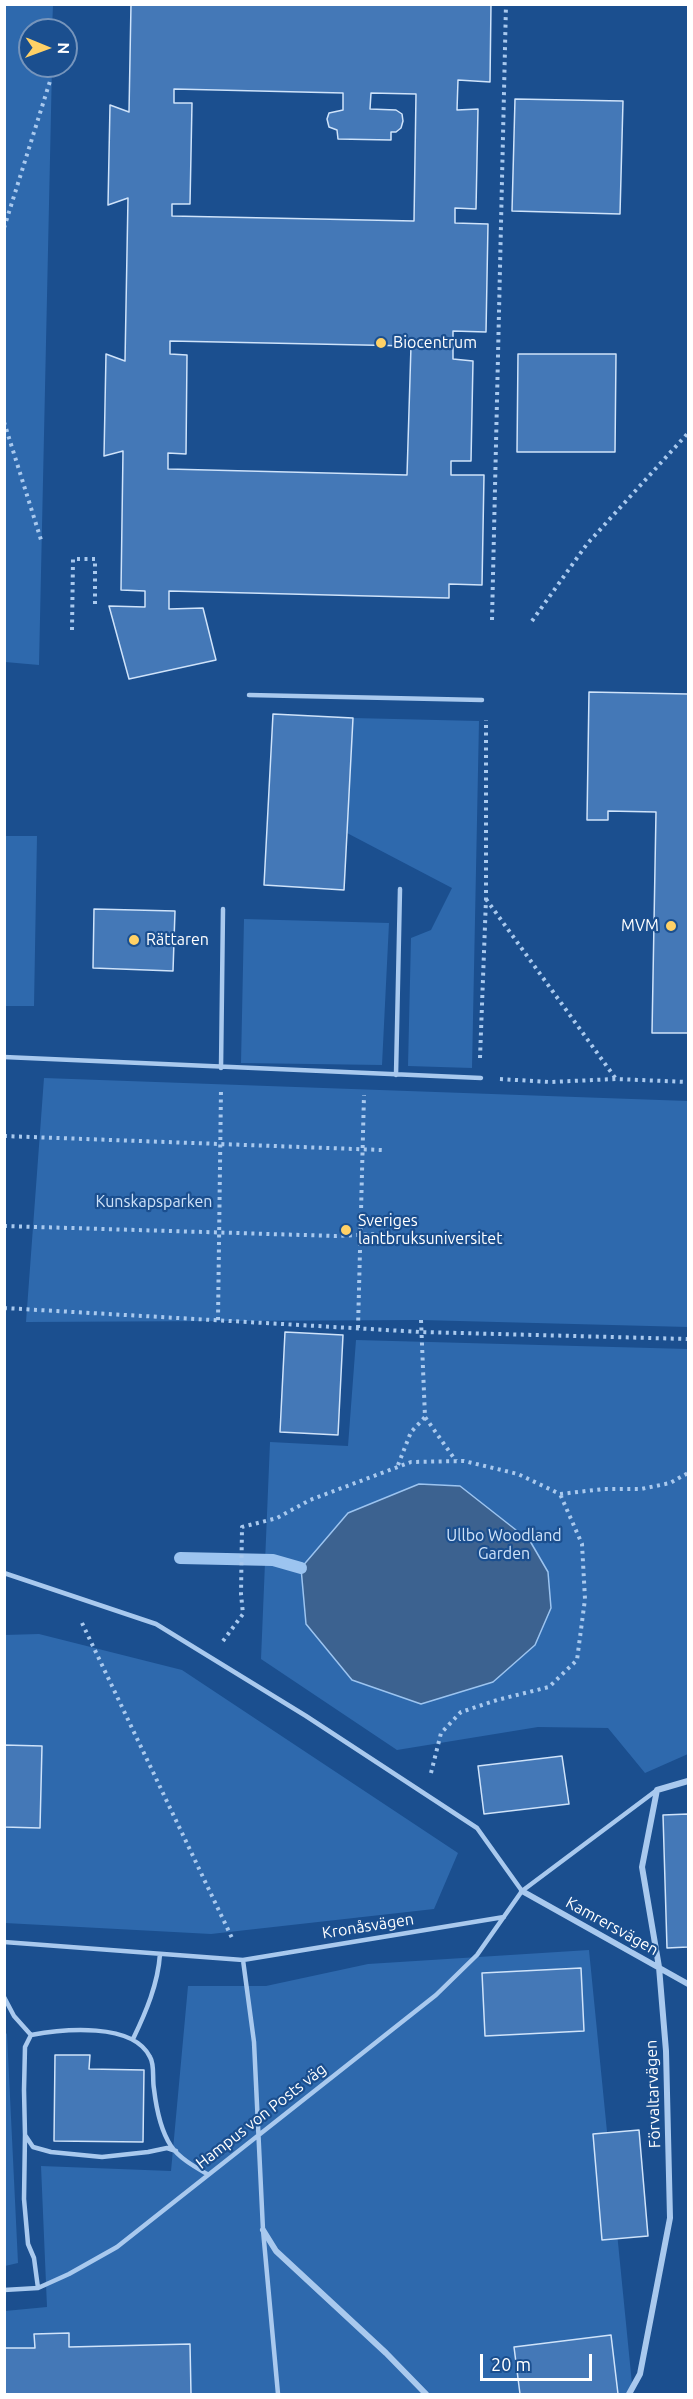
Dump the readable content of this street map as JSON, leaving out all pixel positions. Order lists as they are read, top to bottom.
{
  "streets": {
    "street": ["Kamrersvägen", "Förvaltarvägen"],
    "lane": ["Kronåsvägen", "Hampus von Posts väg"]
  },
  "crossings": [
    ["Kronåsvägen", "Hampus von Posts väg"],
    ["Kamrersvägen", "Förvaltarvägen"]
  ],
  "parks": ["Kunskapsparken", "Ullbo Woodland Garden"],
  "places": [
    "Biocentrum",
    "MVM",
    "Rättaren",
    "Sveriges lantbruksuniversitet"
  ],
  "scale_bar": "20 m",
  "north": "right"
}
